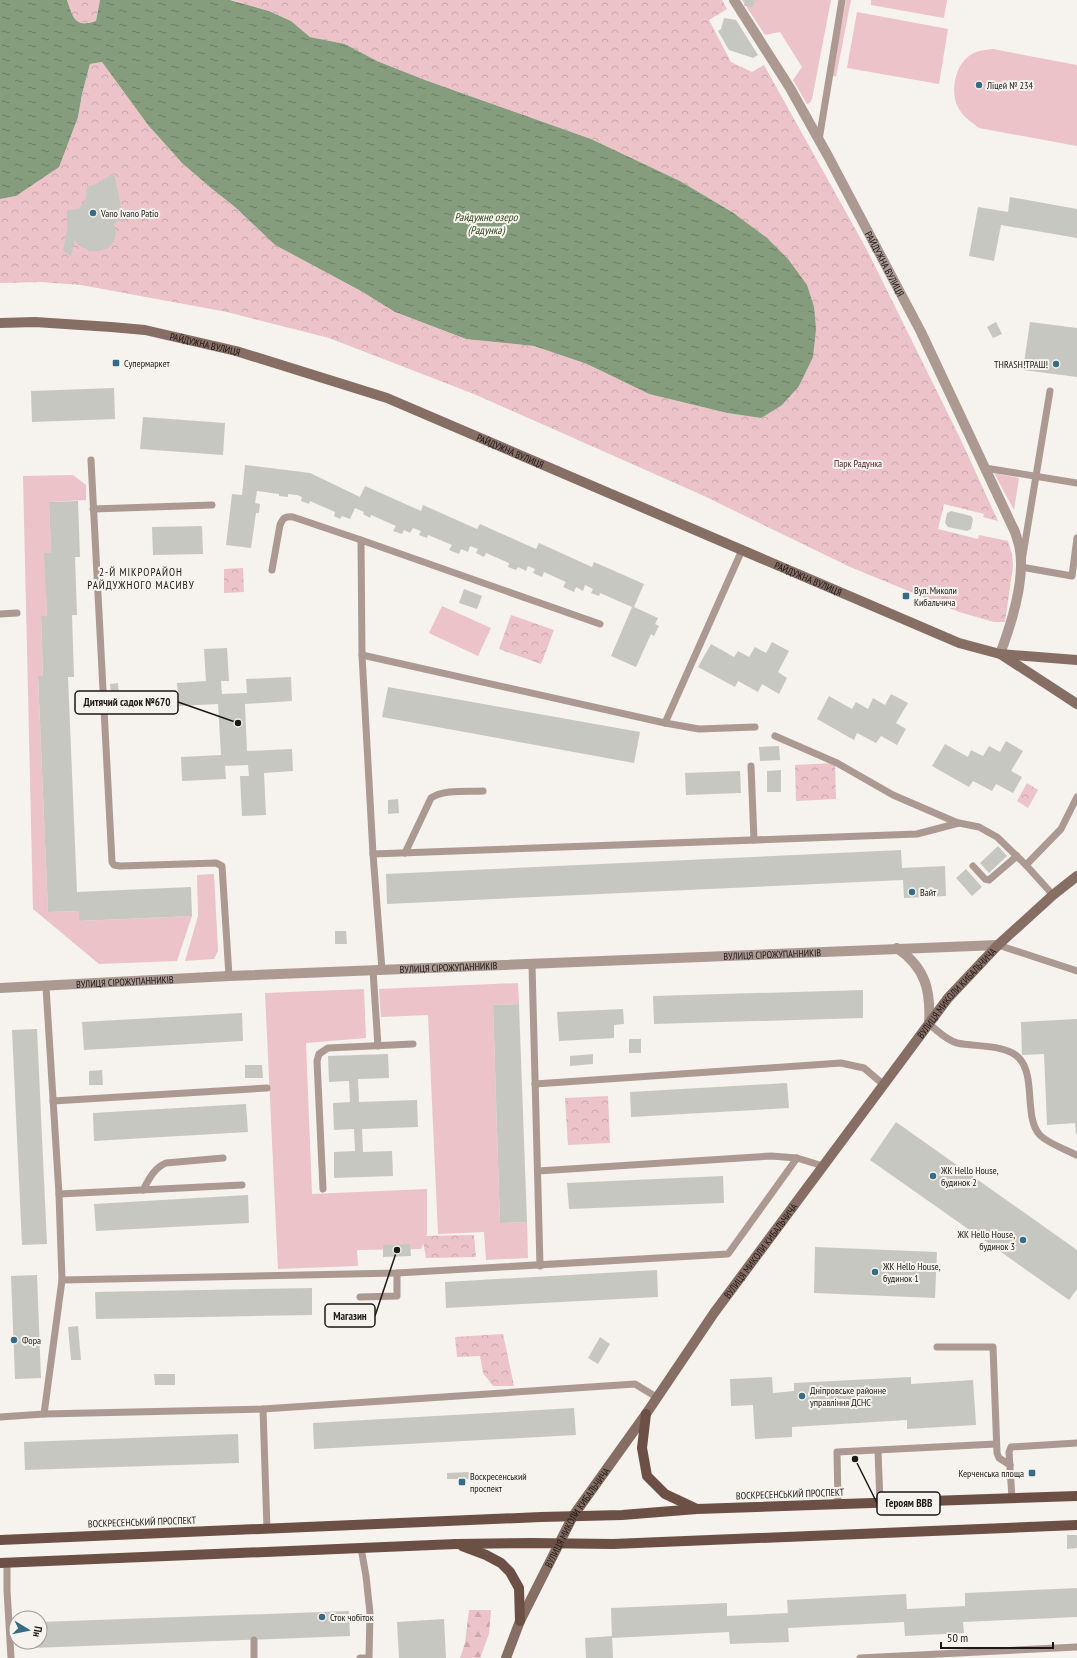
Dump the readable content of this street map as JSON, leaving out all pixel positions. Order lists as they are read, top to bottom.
{
  "streets": {
    "main road": ["ВОСКРЕСЕНСЬКИЙ ПРОСПЕКТ"],
    "street": ["РАЙДУЖНА ВУЛИЦЯ", "ВУЛИЦЯ СІРОЖУПАННИКІВ", "ВУЛИЦЯ МИКОЛИ КИБАЛЬЧИЧА"]
  },
  "crossings": [
    ["ВУЛИЦЯ СІРОЖУПАННИКІВ", "ВУЛИЦЯ МИКОЛИ КИБАЛЬЧИЧА"],
    ["ВУЛИЦЯ МИКОЛИ КИБАЛЬЧИЧА", "ВОСКРЕСЕНСЬКИЙ ПРОСПЕКТ"]
  ],
  "districts": ["2-Й МІКРОРАЙОН РАЙДУЖНОГО МАСИВУ"],
  "water": ["Райдужне озеро (Радунка)"],
  "parks": ["Парк Радунка"],
  "places": {
    "other": [
      "Ліцей № 234",
      "Vano Ivano Patio",
      "ТHRASH!ТРАШ!",
      "Дитячий садок №670",
      "Вайт",
      "ЖК Hello House, будинок 2",
      "ЖК Hello House, будинок 3",
      "Магазин",
      "ЖК Hello House, будинок 1",
      "Фора",
      "Дніпровське районне управління ДСНС",
      "Героям ВВВ",
      "Сток чобіток"
    ],
    "transit": [
      "Супермаркет",
      "Вул. Миколи Кибальчича",
      "Керченська площа",
      "Воскресенський проспект"
    ]
  },
  "scale_bar": "50 m",
  "north": "right"
}
